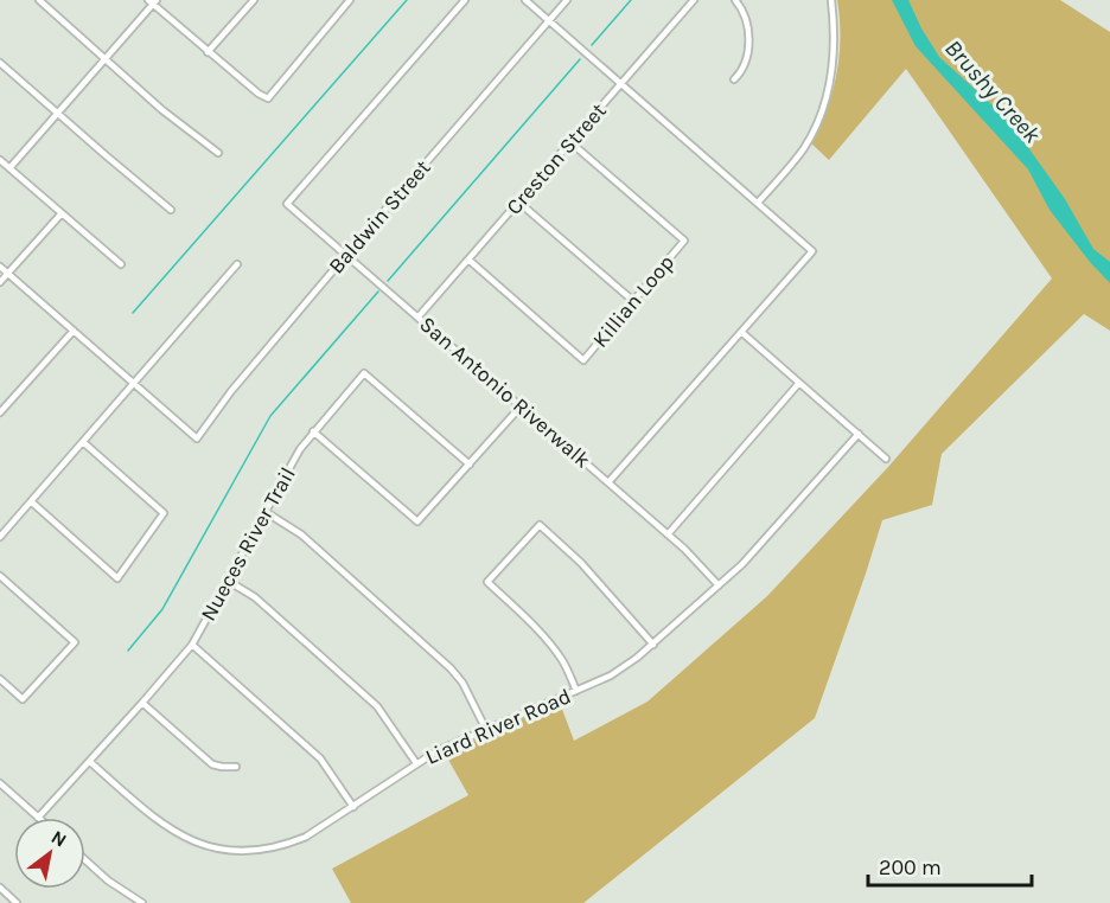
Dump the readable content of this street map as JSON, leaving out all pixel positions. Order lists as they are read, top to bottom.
{
  "streets": {
    "street": [
      "Creston Street",
      "Baldwin Street",
      "Killian Loop",
      "San Antonio Riverwalk",
      "Nueces River Trail",
      "Liard River Road"
    ]
  },
  "crossings": [
    ["Creston Street", "Killian Loop"],
    ["Creston Street", "San Antonio Riverwalk"],
    ["Baldwin Street", "San Antonio Riverwalk"],
    ["San Antonio Riverwalk", "Liard River Road"],
    ["Nueces River Trail", "Liard River Road"]
  ],
  "water": ["Brushy Creek"],
  "scale_bar": "200 m",
  "north": "top right"
}
